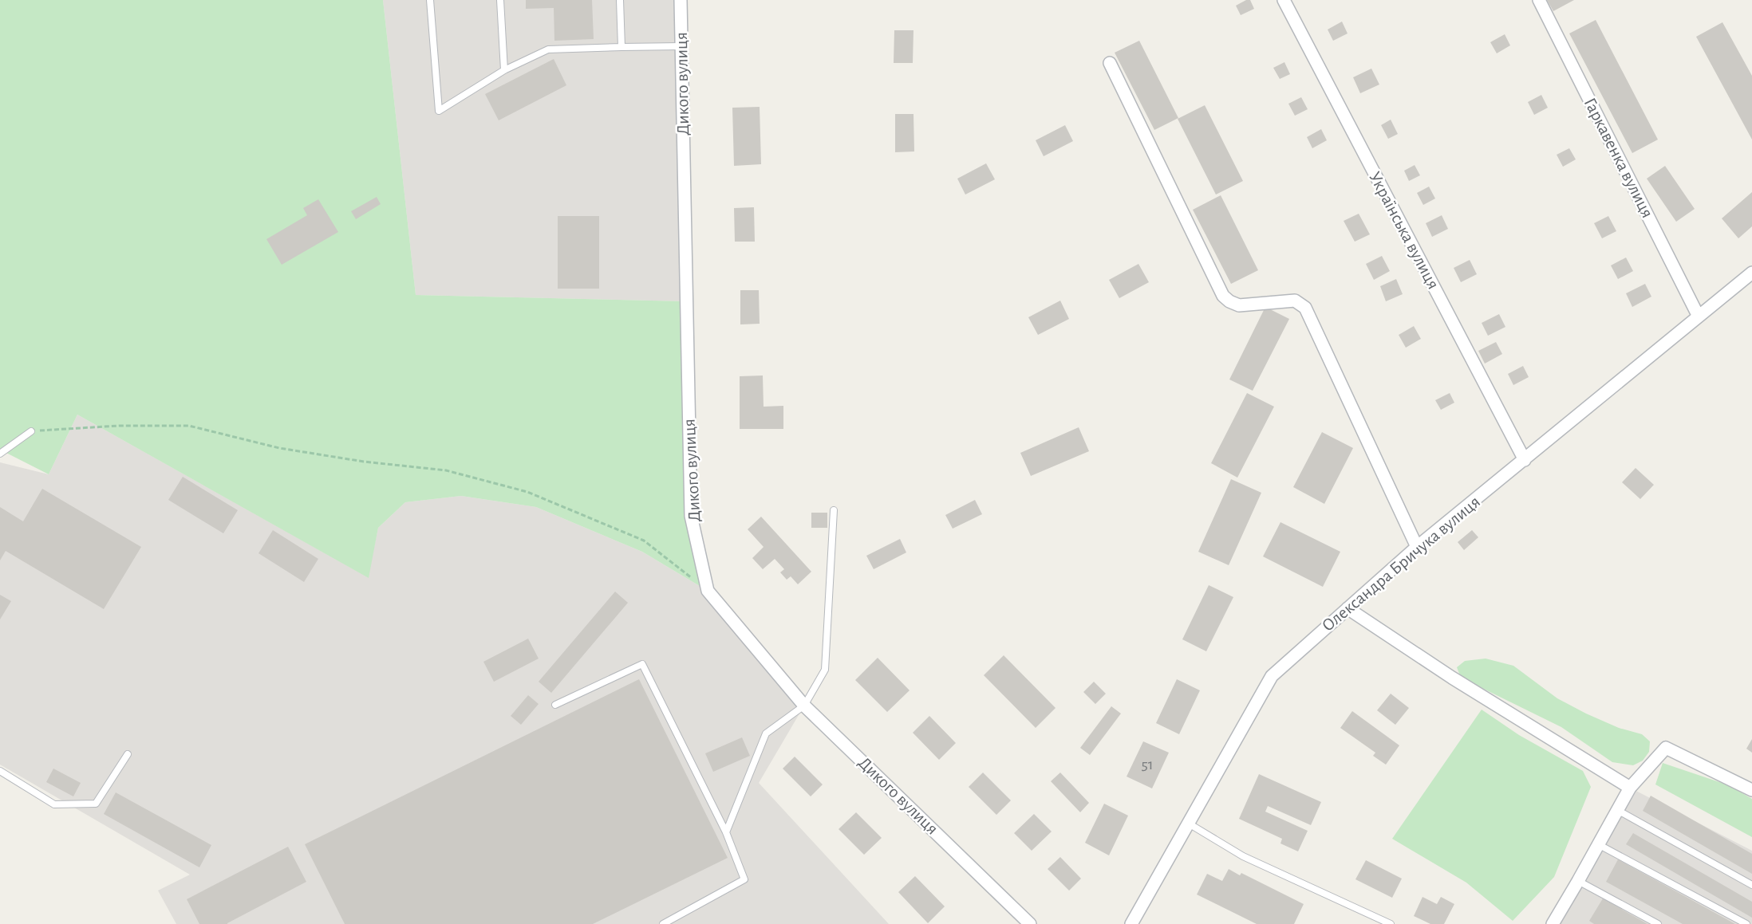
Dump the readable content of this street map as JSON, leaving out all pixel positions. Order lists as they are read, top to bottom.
{
  "streets": {
    "street": [
      "Дикого вулиця",
      "Гаркавенка вулиця",
      "Українська вулиця",
      "Олександра Бричука вулиця"
    ]
  },
  "crossings": [
    ["Гаркавенка вулиця", "Олександра Бричука вулиця"],
    ["Українська вулиця", "Олександра Бричука вулиця"]
  ],
  "house_numbers": ["51"]
}
